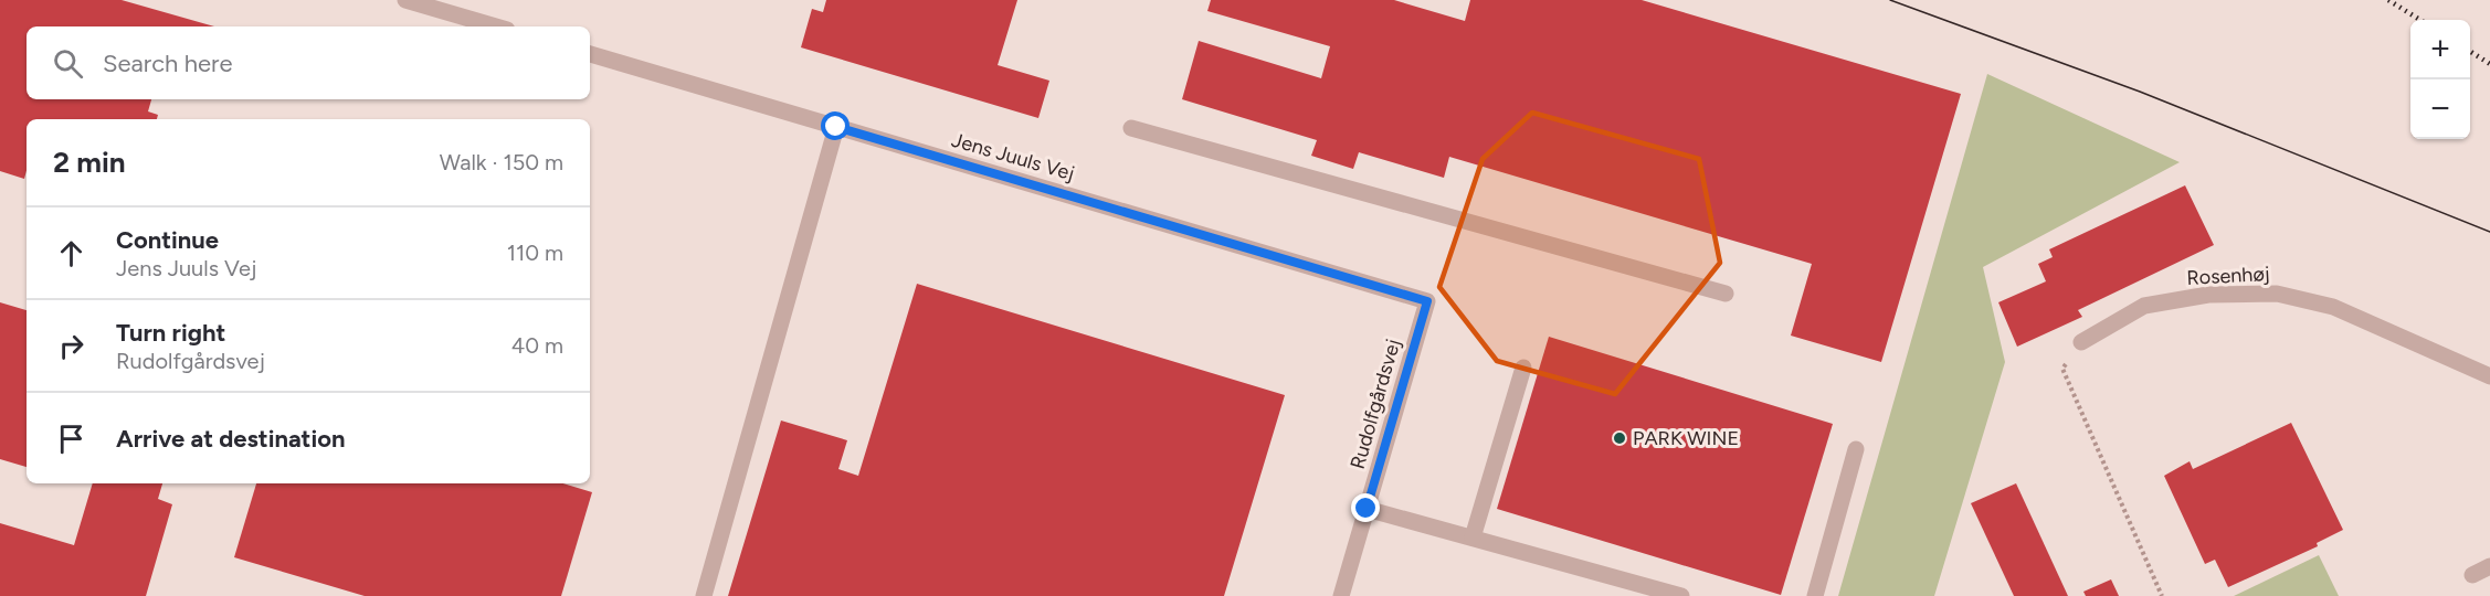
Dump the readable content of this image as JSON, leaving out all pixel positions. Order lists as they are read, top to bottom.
{
  "streets": {
    "street": ["Jens Juuls Vej", "Rosenhøj", "Rudolfgårdsvej"]
  },
  "crossings": [
    ["Jens Juuls Vej", "Rudolfgårdsvej"]
  ],
  "places": ["PARK WINE"],
  "page": {
    "map_buttons": ["+", "−"],
    "search": "Search here",
    "heading": ["2 min", "Walk · 150 m"],
    "list": [
      ["Continue", "Jens Juuls Vej", "110 m"],
      ["Turn right", "Rudolfgårdsvej", "40 m"],
      "Arrive at destination"
    ]
  }
}
